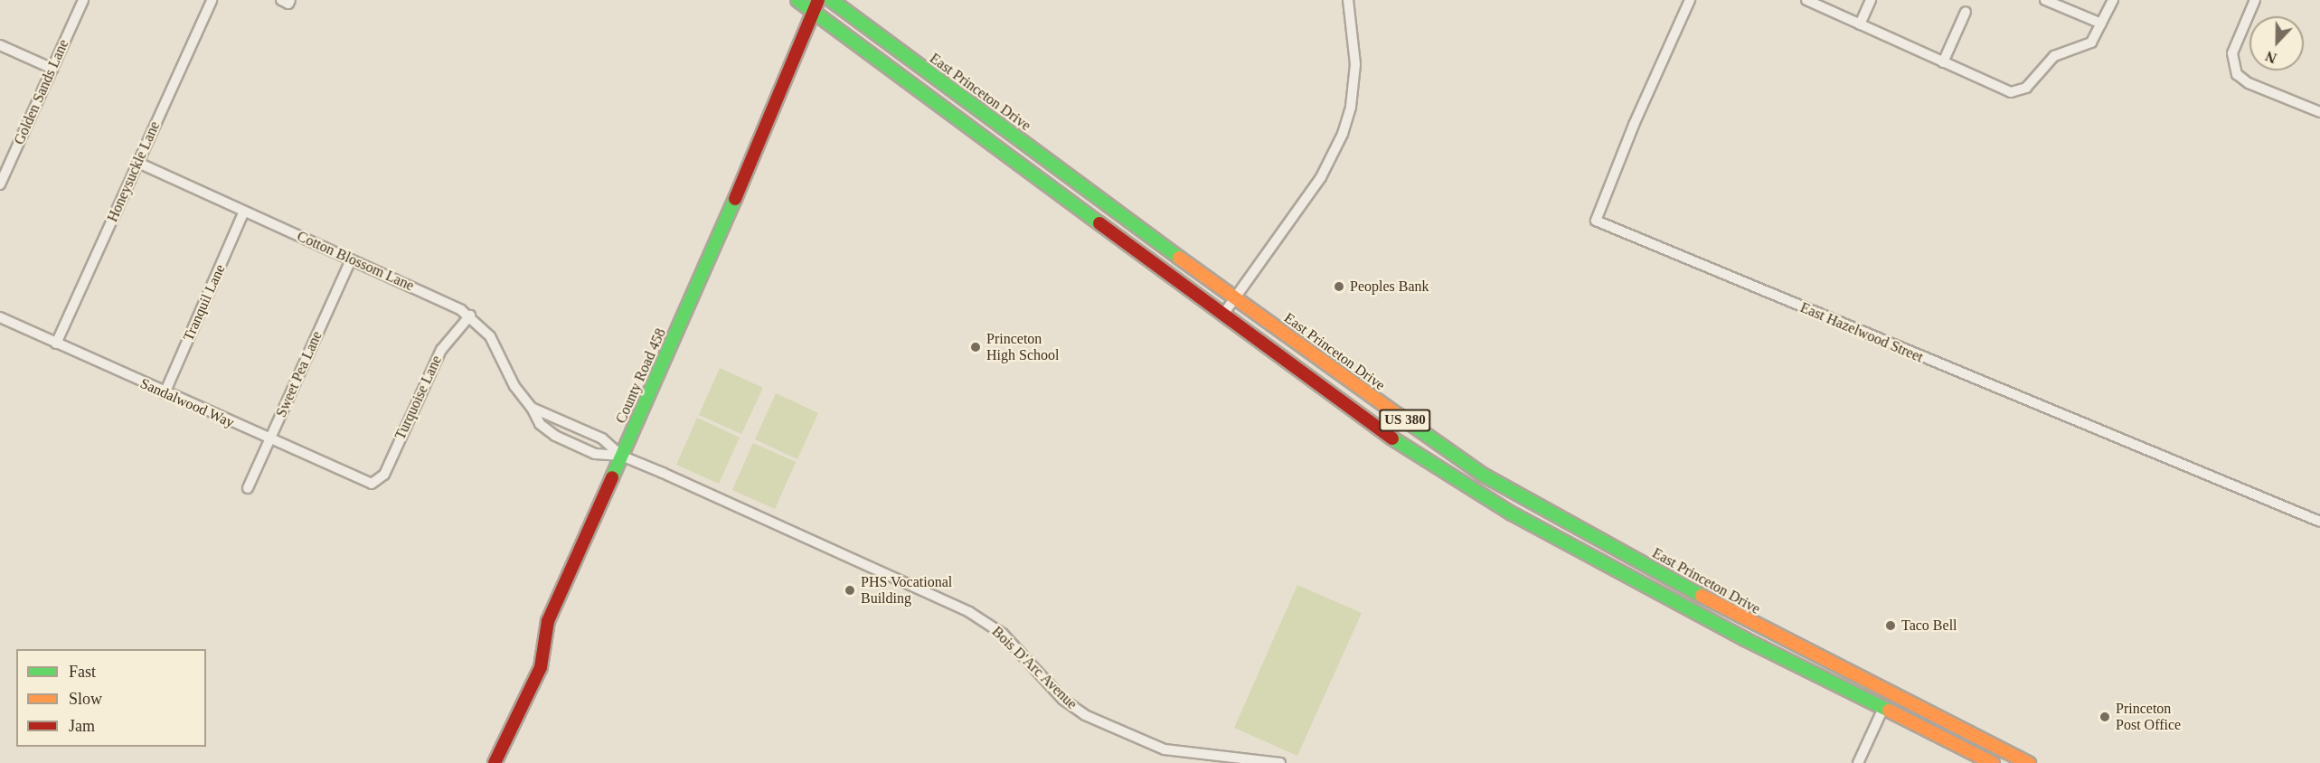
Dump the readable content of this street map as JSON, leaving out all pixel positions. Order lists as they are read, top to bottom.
{
  "streets": {
    "main road": ["East Princeton Drive", "County Road 458", "US 380"],
    "street": [
      "Golden Sands Lane",
      "Honeysuckle Lane",
      "Cotton Blossom Lane",
      "Tranquil Lane",
      "East Hazelwood Street",
      "Sweet Pea Lane",
      "Turquoise Lane",
      "Sandalwood Way",
      "Bois D'Arc Avenue"
    ]
  },
  "crossings": [
    ["Honeysuckle Lane", "Cotton Blossom Lane"],
    ["Honeysuckle Lane", "Sandalwood Way"],
    ["Cotton Blossom Lane", "Tranquil Lane"],
    ["Cotton Blossom Lane", "Sweet Pea Lane"],
    ["Cotton Blossom Lane", "County Road 458"],
    ["Cotton Blossom Lane", "Turquoise Lane"],
    ["Cotton Blossom Lane", "Bois D'Arc Avenue"],
    ["Tranquil Lane", "Sandalwood Way"],
    ["Sweet Pea Lane", "Sandalwood Way"],
    ["County Road 458", "US 380"],
    ["County Road 458", "Bois D'Arc Avenue"],
    ["Turquoise Lane", "Sandalwood Way"]
  ],
  "places": [
    "Peoples Bank",
    "Princeton High School",
    "PHS Vocational Building",
    "Taco Bell",
    "Princeton Post Office"
  ],
  "legend": ["Fast", "Slow", "Jam"],
  "north": "bottom"
}
